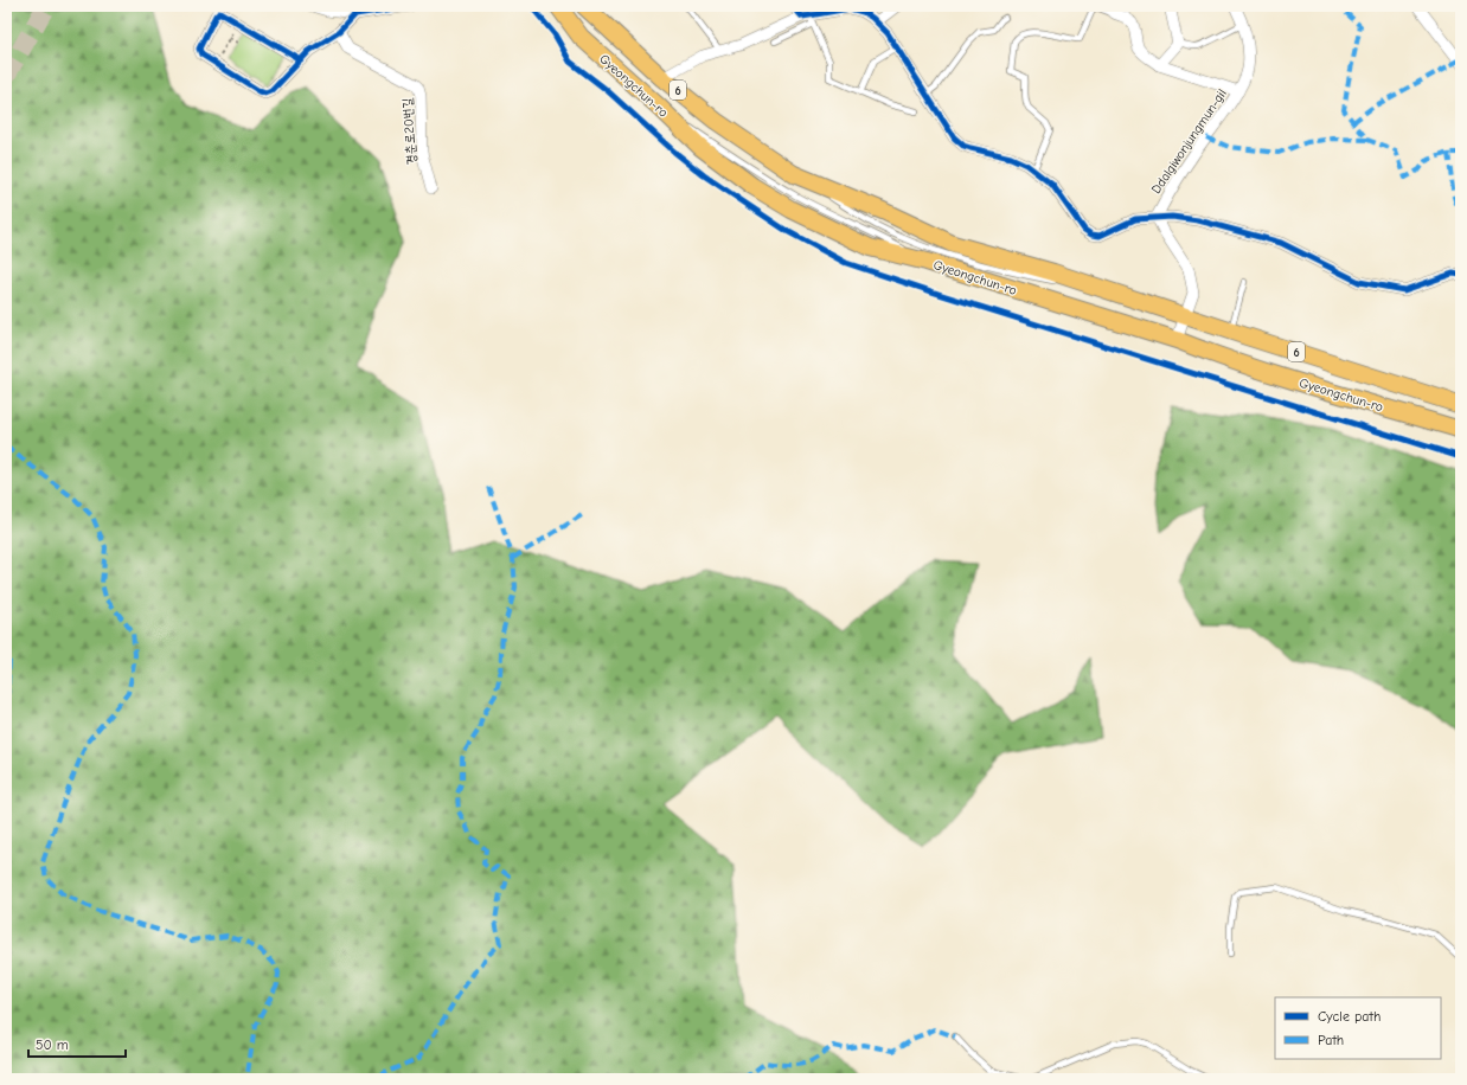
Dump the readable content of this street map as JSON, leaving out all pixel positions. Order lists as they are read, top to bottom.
{
  "streets": {
    "main road": ["Gyeongchun-ro", "6"],
    "street": ["경춘로20번길", "Ddalgiwonjungmun-gil"]
  },
  "legend": ["Cycle path", "Path"],
  "scale_bar": "50 m"
}
